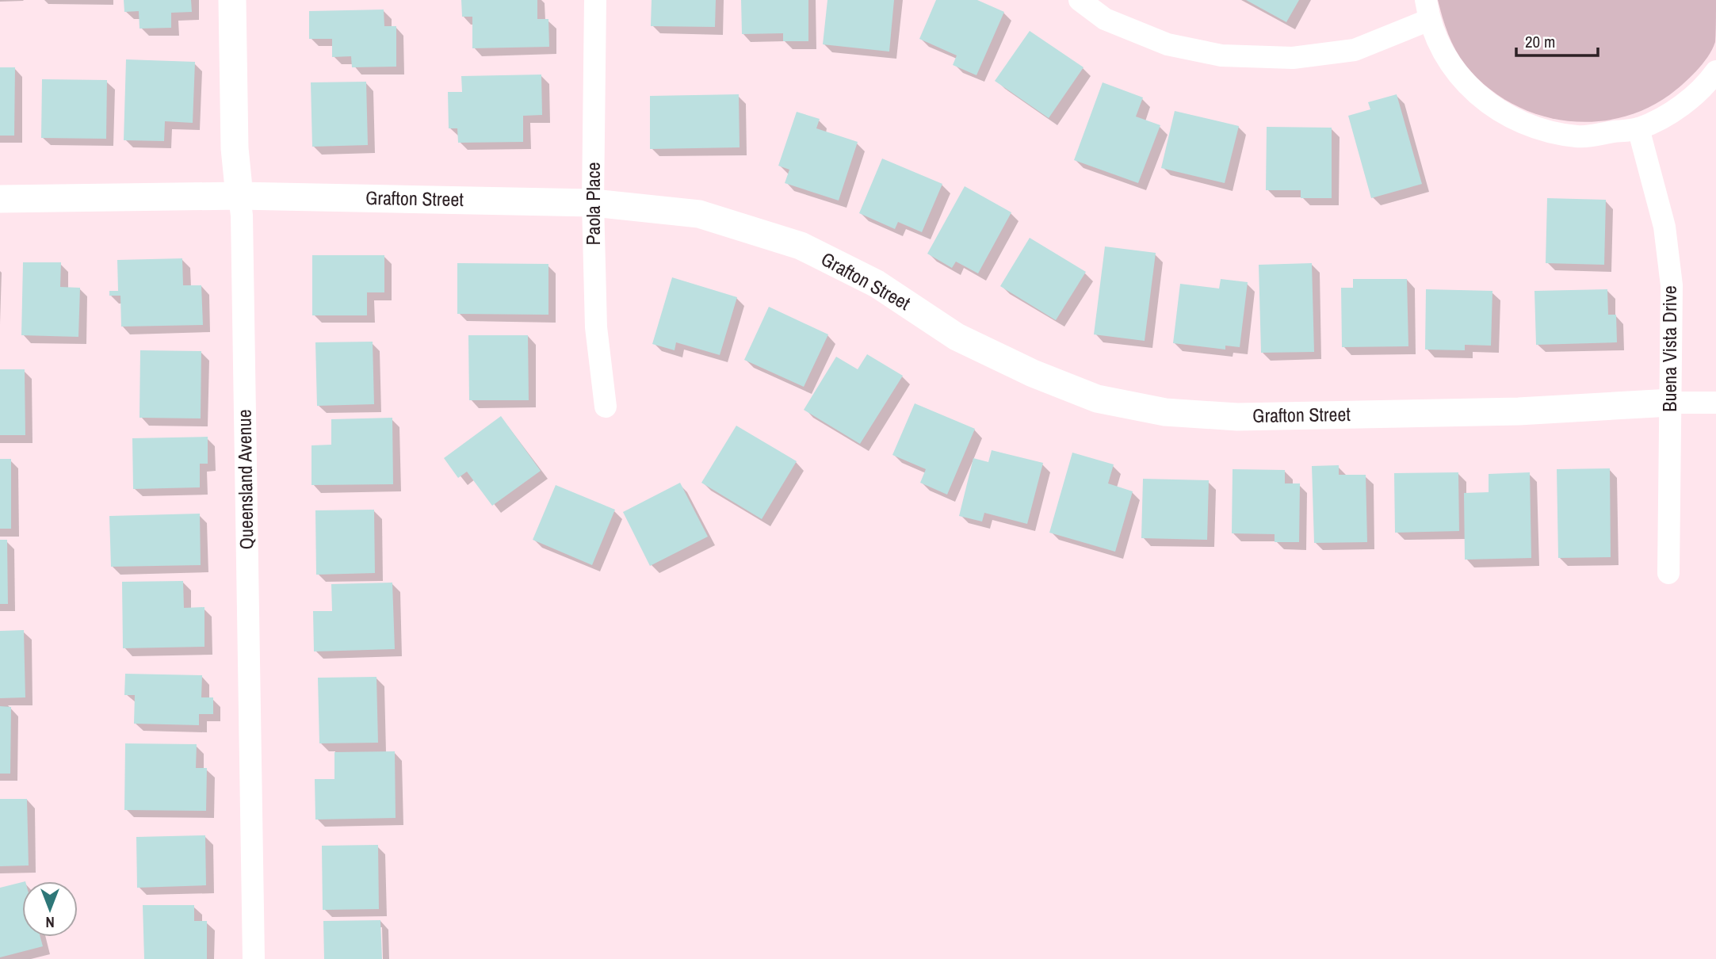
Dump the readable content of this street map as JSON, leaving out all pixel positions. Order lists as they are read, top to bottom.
{
  "streets": {
    "street": [
      "Grafton Street",
      "Paola Place",
      "Buena Vista Drive",
      "Queensland Avenue"
    ]
  },
  "crossings": [
    ["Grafton Street", "Paola Place"],
    ["Grafton Street", "Buena Vista Drive"],
    ["Grafton Street", "Queensland Avenue"]
  ],
  "scale_bar": "20 m",
  "north": "bottom"
}
